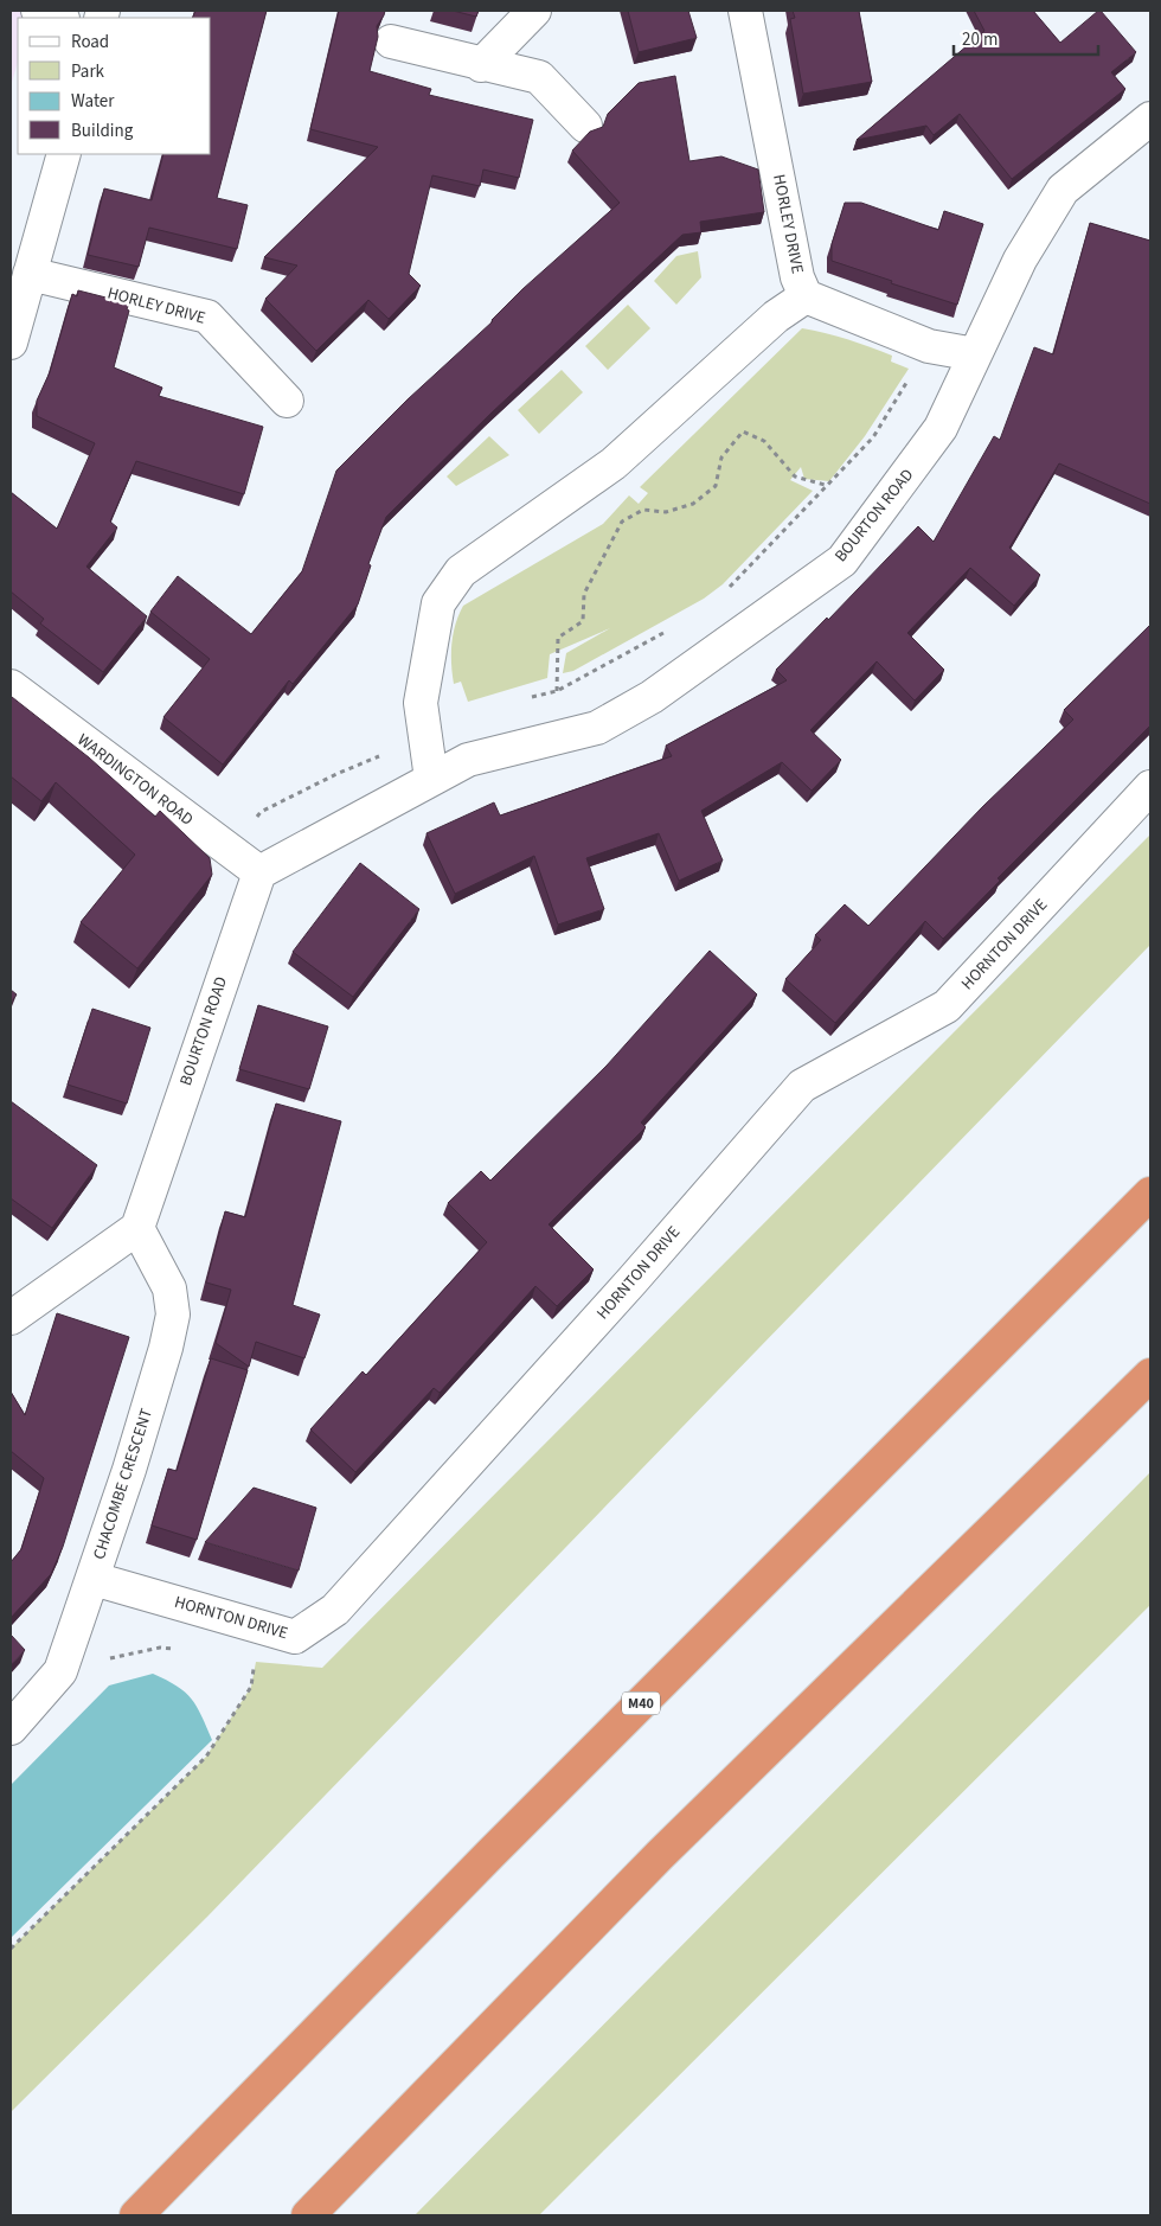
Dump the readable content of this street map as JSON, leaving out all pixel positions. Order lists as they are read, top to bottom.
{
  "streets": {
    "highway": ["M40"],
    "street": [
      "HORLEY DRIVE",
      "BOURTON ROAD",
      "WARDINGTON ROAD",
      "HORNTON DRIVE",
      "CHACOMBE CRESCENT"
    ]
  },
  "crossings": [
    ["HORLEY DRIVE", "BOURTON ROAD"],
    ["BOURTON ROAD", "WARDINGTON ROAD"],
    ["BOURTON ROAD", "CHACOMBE CRESCENT"],
    ["HORNTON DRIVE", "CHACOMBE CRESCENT"]
  ],
  "legend": [
    "Road",
    "Park",
    "Water",
    "Building"
  ],
  "scale_bar": "20 m"
}
